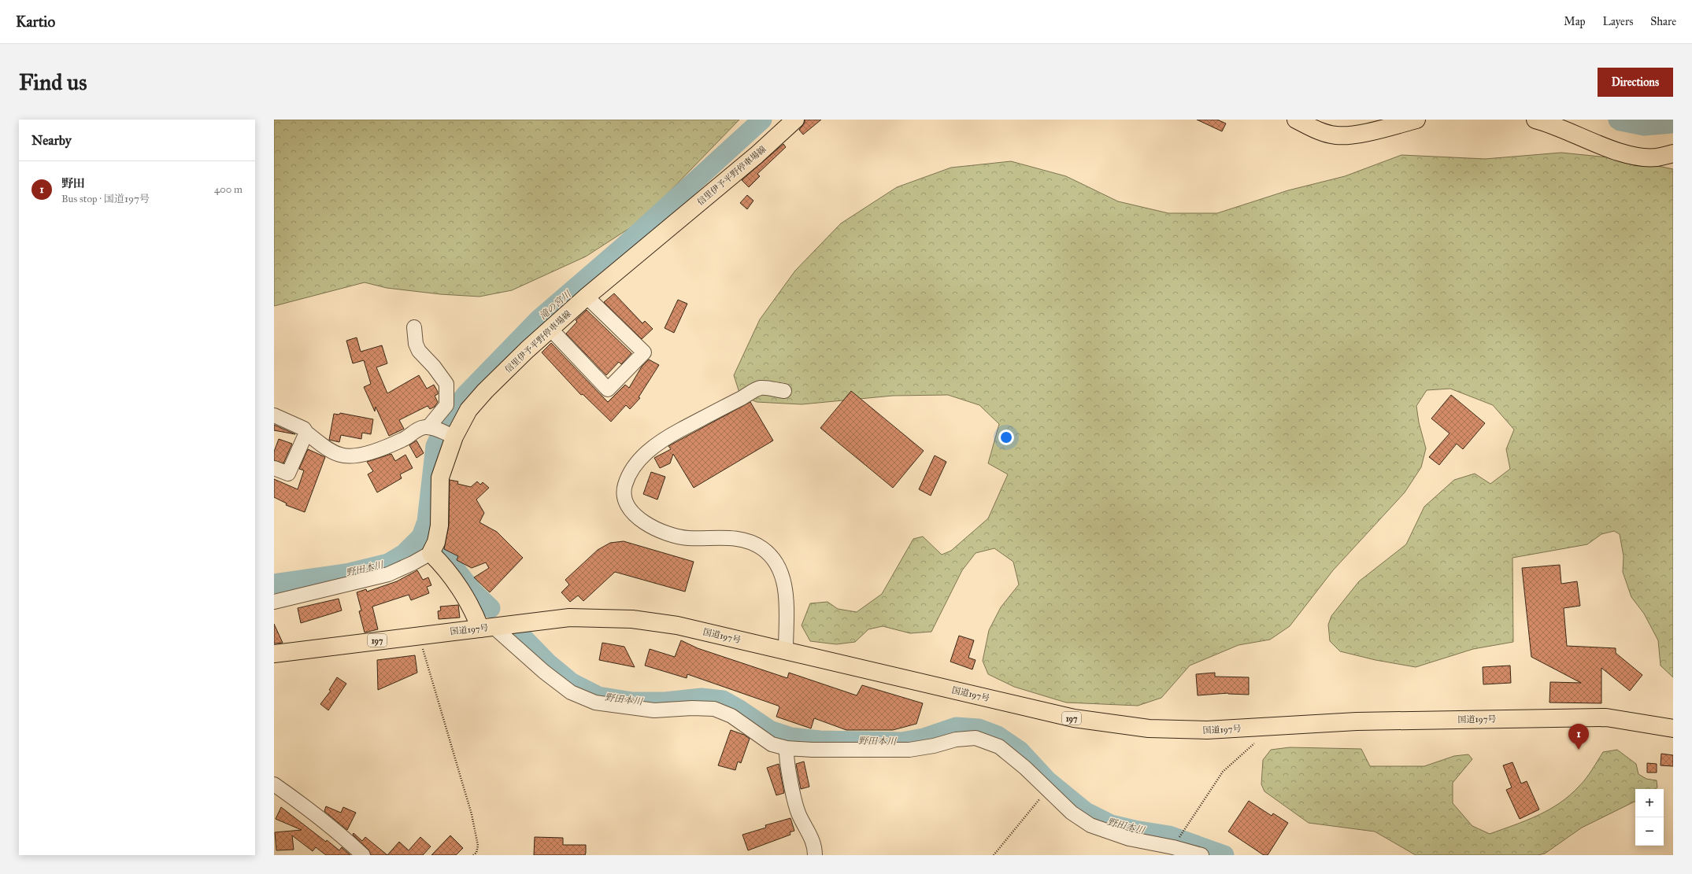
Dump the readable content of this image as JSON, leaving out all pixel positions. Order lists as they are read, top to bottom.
{
  "streets": {
    "main road": ["信里伊予平野停車場線", "国道197号", "197"]
  },
  "water": ["滝の宮川", "野田本川"],
  "page": {
    "header": "Kartio",
    "nav": ["Map", "Layers", "Share"],
    "buttons": "Directions",
    "title": "Find us",
    "heading": "Nearby",
    "list": [
      {
        "mark": "1",
        "name": "野田",
        "note": "Bus stop · 国道197号",
        "value": "400 m"
      }
    ],
    "pins": "1",
    "map_buttons": ["+", "−"]
  }
}
